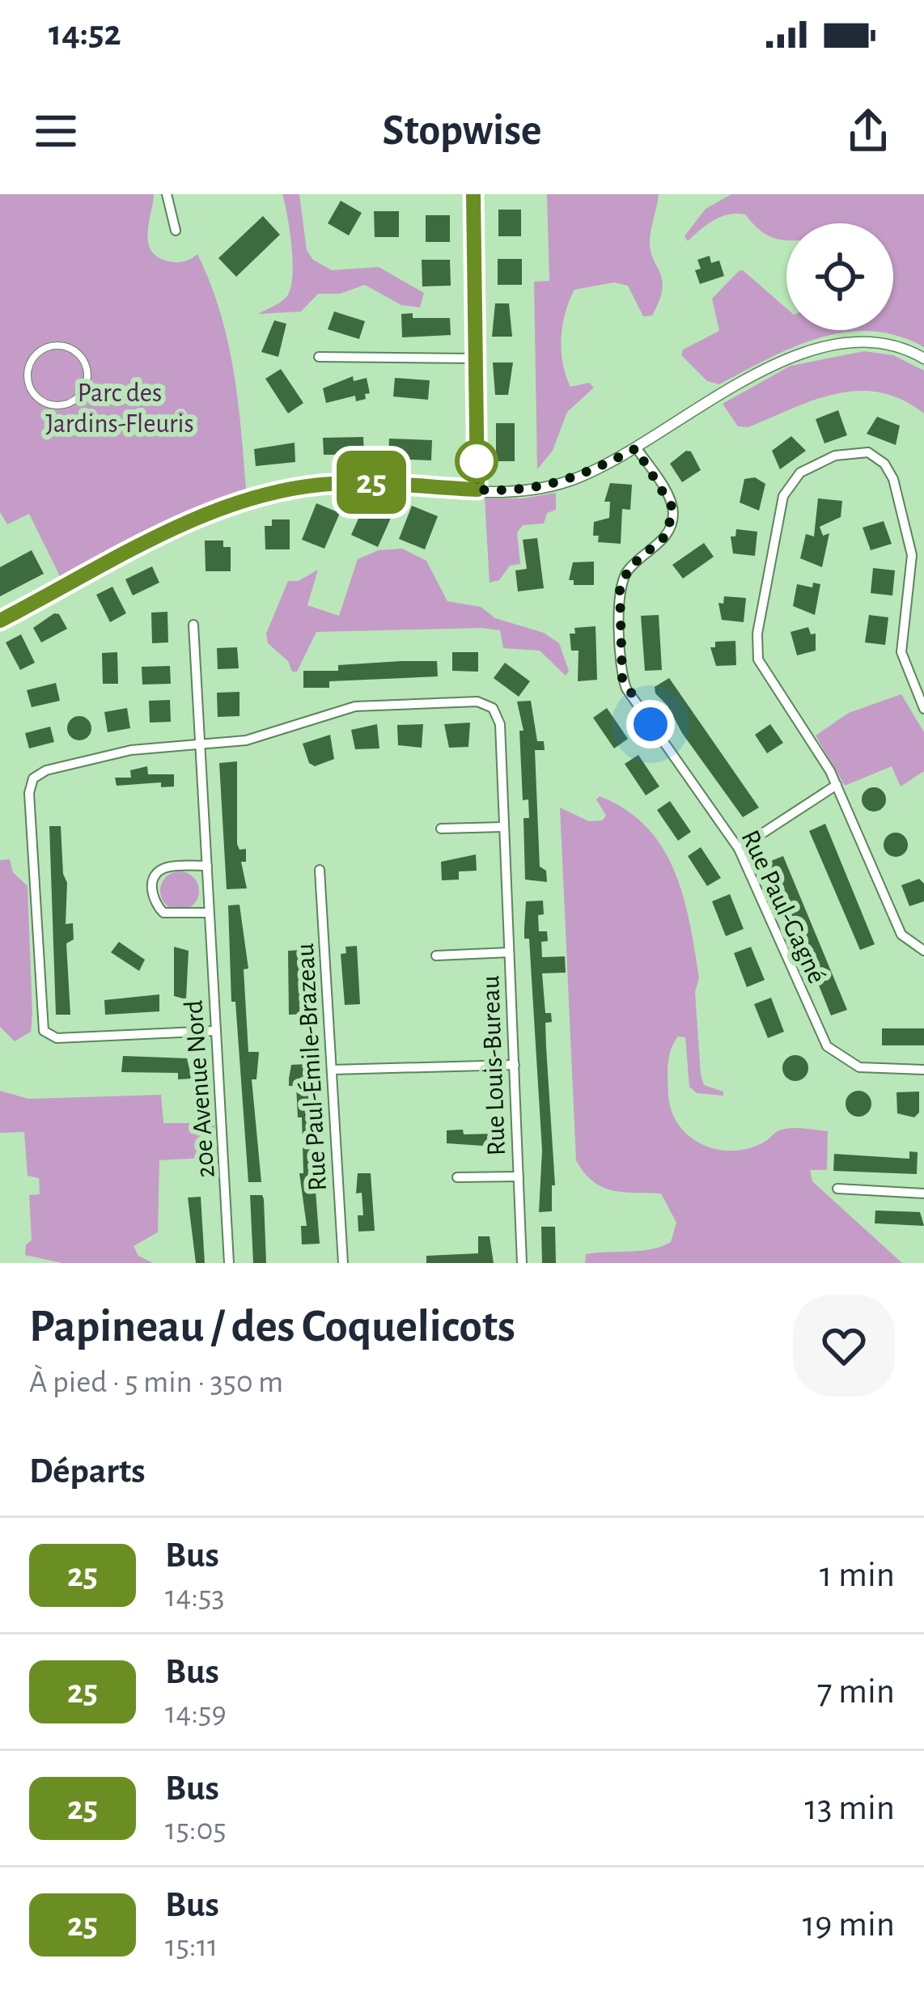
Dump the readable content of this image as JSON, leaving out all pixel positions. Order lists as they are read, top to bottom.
{
  "streets": {
    "street": [
      "Rue Paul-Gagné",
      "Rue Louis-Bureau",
      "Rue Paul-Émile-Brazeau",
      "20e Avenue Nord"
    ]
  },
  "crossings": [
    ["Rue Louis-Bureau", "20e Avenue Nord"]
  ],
  "parks": ["Parc des Jardins-Fleuris"],
  "lines": ["bus line 25"],
  "page": {
    "status": "14:52",
    "header": "Stopwise",
    "on_map": "25",
    "heading": [
      ["Papineau / des Coquelicots", "À pied · 5 min · 350 m"],
      "Départs"
    ],
    "list": [
      {
        "mark": "25",
        "name": "Bus",
        "note": "14:53",
        "value": "1 min"
      },
      {
        "mark": "25",
        "name": "Bus",
        "note": "14:59",
        "value": "7 min"
      },
      {
        "mark": "25",
        "name": "Bus",
        "note": "15:05",
        "value": "13 min"
      },
      {
        "mark": "25",
        "name": "Bus",
        "note": "15:11",
        "value": "19 min"
      }
    ]
  }
}
